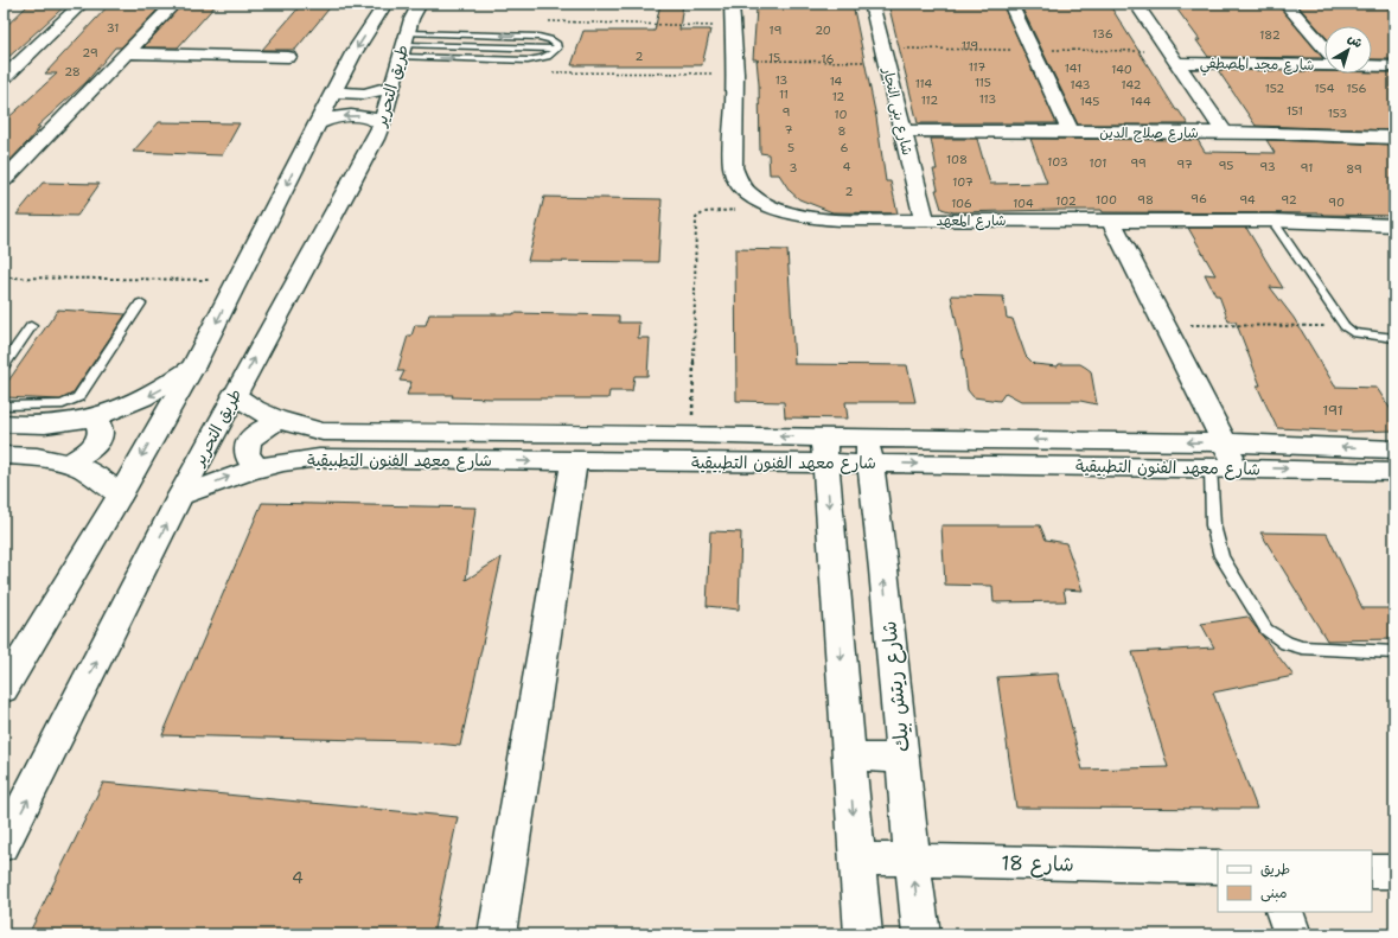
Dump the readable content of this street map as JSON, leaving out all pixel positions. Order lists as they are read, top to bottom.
{
  "streets": {
    "street": [
      "شارع مجد المصطفي",
      "طريق التحرير",
      "شارع بنى النجار",
      "شارع صلاح الدين",
      "شارع المعهد",
      "شارع معهد الفنون التطبيقية",
      "شارع ريتش بيك",
      "شارع 18"
    ]
  },
  "crossings": [
    ["طريق التحرير", "شارع معهد الفنون التطبيقية"],
    ["شارع بنى النجار", "شارع صلاح الدين"],
    ["شارع بنى النجار", "شارع المعهد"],
    ["شارع معهد الفنون التطبيقية", "شارع ريتش بيك"],
    ["شارع ريتش بيك", "شارع 18"]
  ],
  "house_numbers": [
    "31",
    "19",
    "20",
    "136",
    "182",
    "119",
    "29",
    "2",
    "15",
    "16",
    "117",
    "141",
    "140",
    "28",
    "13",
    "14",
    "115",
    "114",
    "143",
    "142",
    "152",
    "154",
    "156",
    "11",
    "12",
    "113",
    "112",
    "145",
    "144",
    "151",
    "9",
    "153",
    "10",
    "7",
    "8",
    "5",
    "6",
    "108",
    "103",
    "101",
    "99",
    "97",
    "95",
    "4",
    "93",
    "3",
    "91",
    "89",
    "107",
    "2",
    "96",
    "100",
    "98",
    "94",
    "92",
    "102",
    "90",
    "106",
    "104",
    "191",
    "4"
  ],
  "legend": ["طريق", "مبنى"],
  "north": "top right"
}
